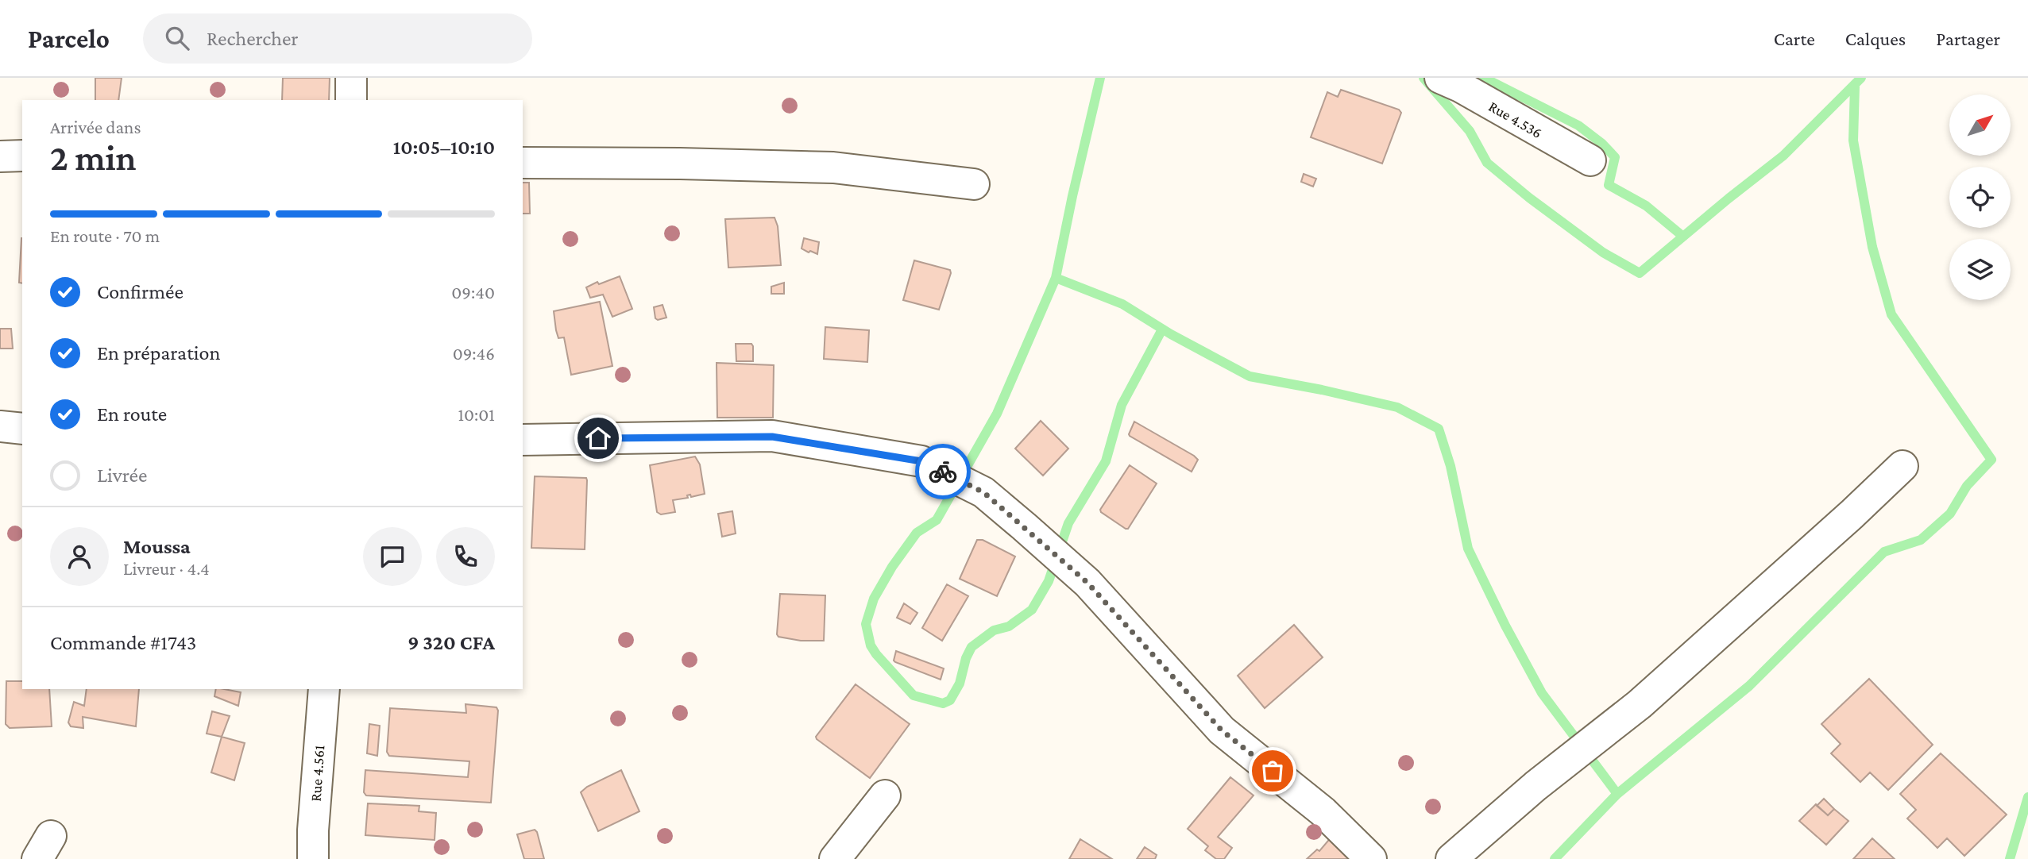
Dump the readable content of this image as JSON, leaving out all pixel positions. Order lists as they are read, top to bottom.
{
  "streets": {
    "street": ["Rue 4.536", "Rue 4.561"]
  },
  "north": "top right",
  "page": {
    "header": "Parcelo",
    "search": "Rechercher",
    "nav": ["Carte", "Calques", "Partager"],
    "heading": ["2 min", "Arrivée dans", "10:05–10:10"],
    "panel": [
      "Moussa",
      "Livreur · 4.4",
      "Commande #1743",
      "9 320 CFA"
    ],
    "bar": "En route · 70 m",
    "list": [
      ["Confirmée", "09:40"],
      ["En préparation", "09:46"],
      ["En route", "10:01"],
      "Livrée"
    ]
  }
}
